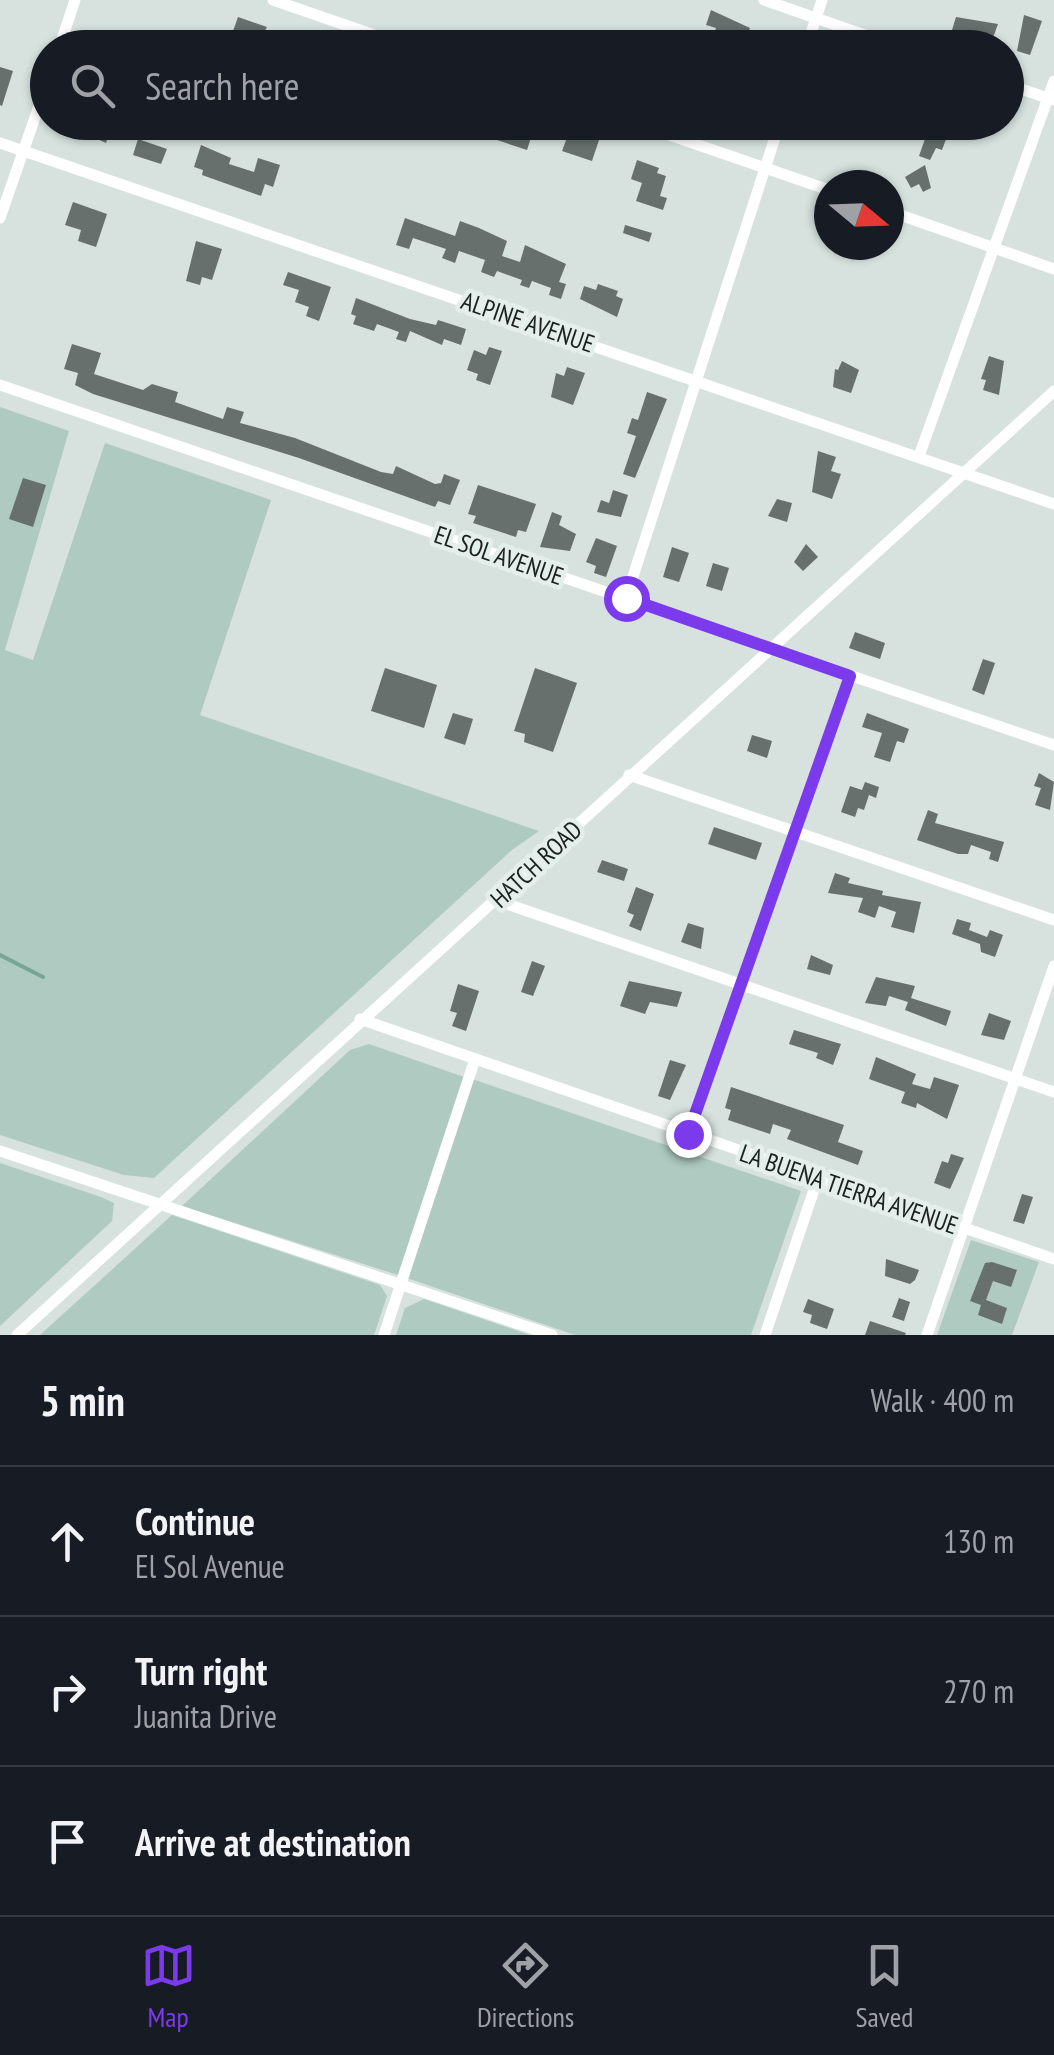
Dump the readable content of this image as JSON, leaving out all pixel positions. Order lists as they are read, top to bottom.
{
  "streets": {
    "street": [
      "ALPINE AVENUE",
      "EL SOL AVENUE",
      "HATCH ROAD",
      "LA BUENA TIERRA AVENUE"
    ]
  },
  "crossings": [
    ["ALPINE AVENUE", "HATCH ROAD"],
    ["EL SOL AVENUE", "HATCH ROAD"],
    ["HATCH ROAD", "LA BUENA TIERRA AVENUE"]
  ],
  "north": "right",
  "page": {
    "search": "Search here",
    "heading": ["5 min", "Walk · 400 m"],
    "list": [
      ["Continue", "El Sol Avenue", "130 m"],
      ["Turn right", "Juanita Drive", "270 m"],
      "Arrive at destination"
    ],
    "nav": ["Map", "Directions", "Saved"]
  }
}
